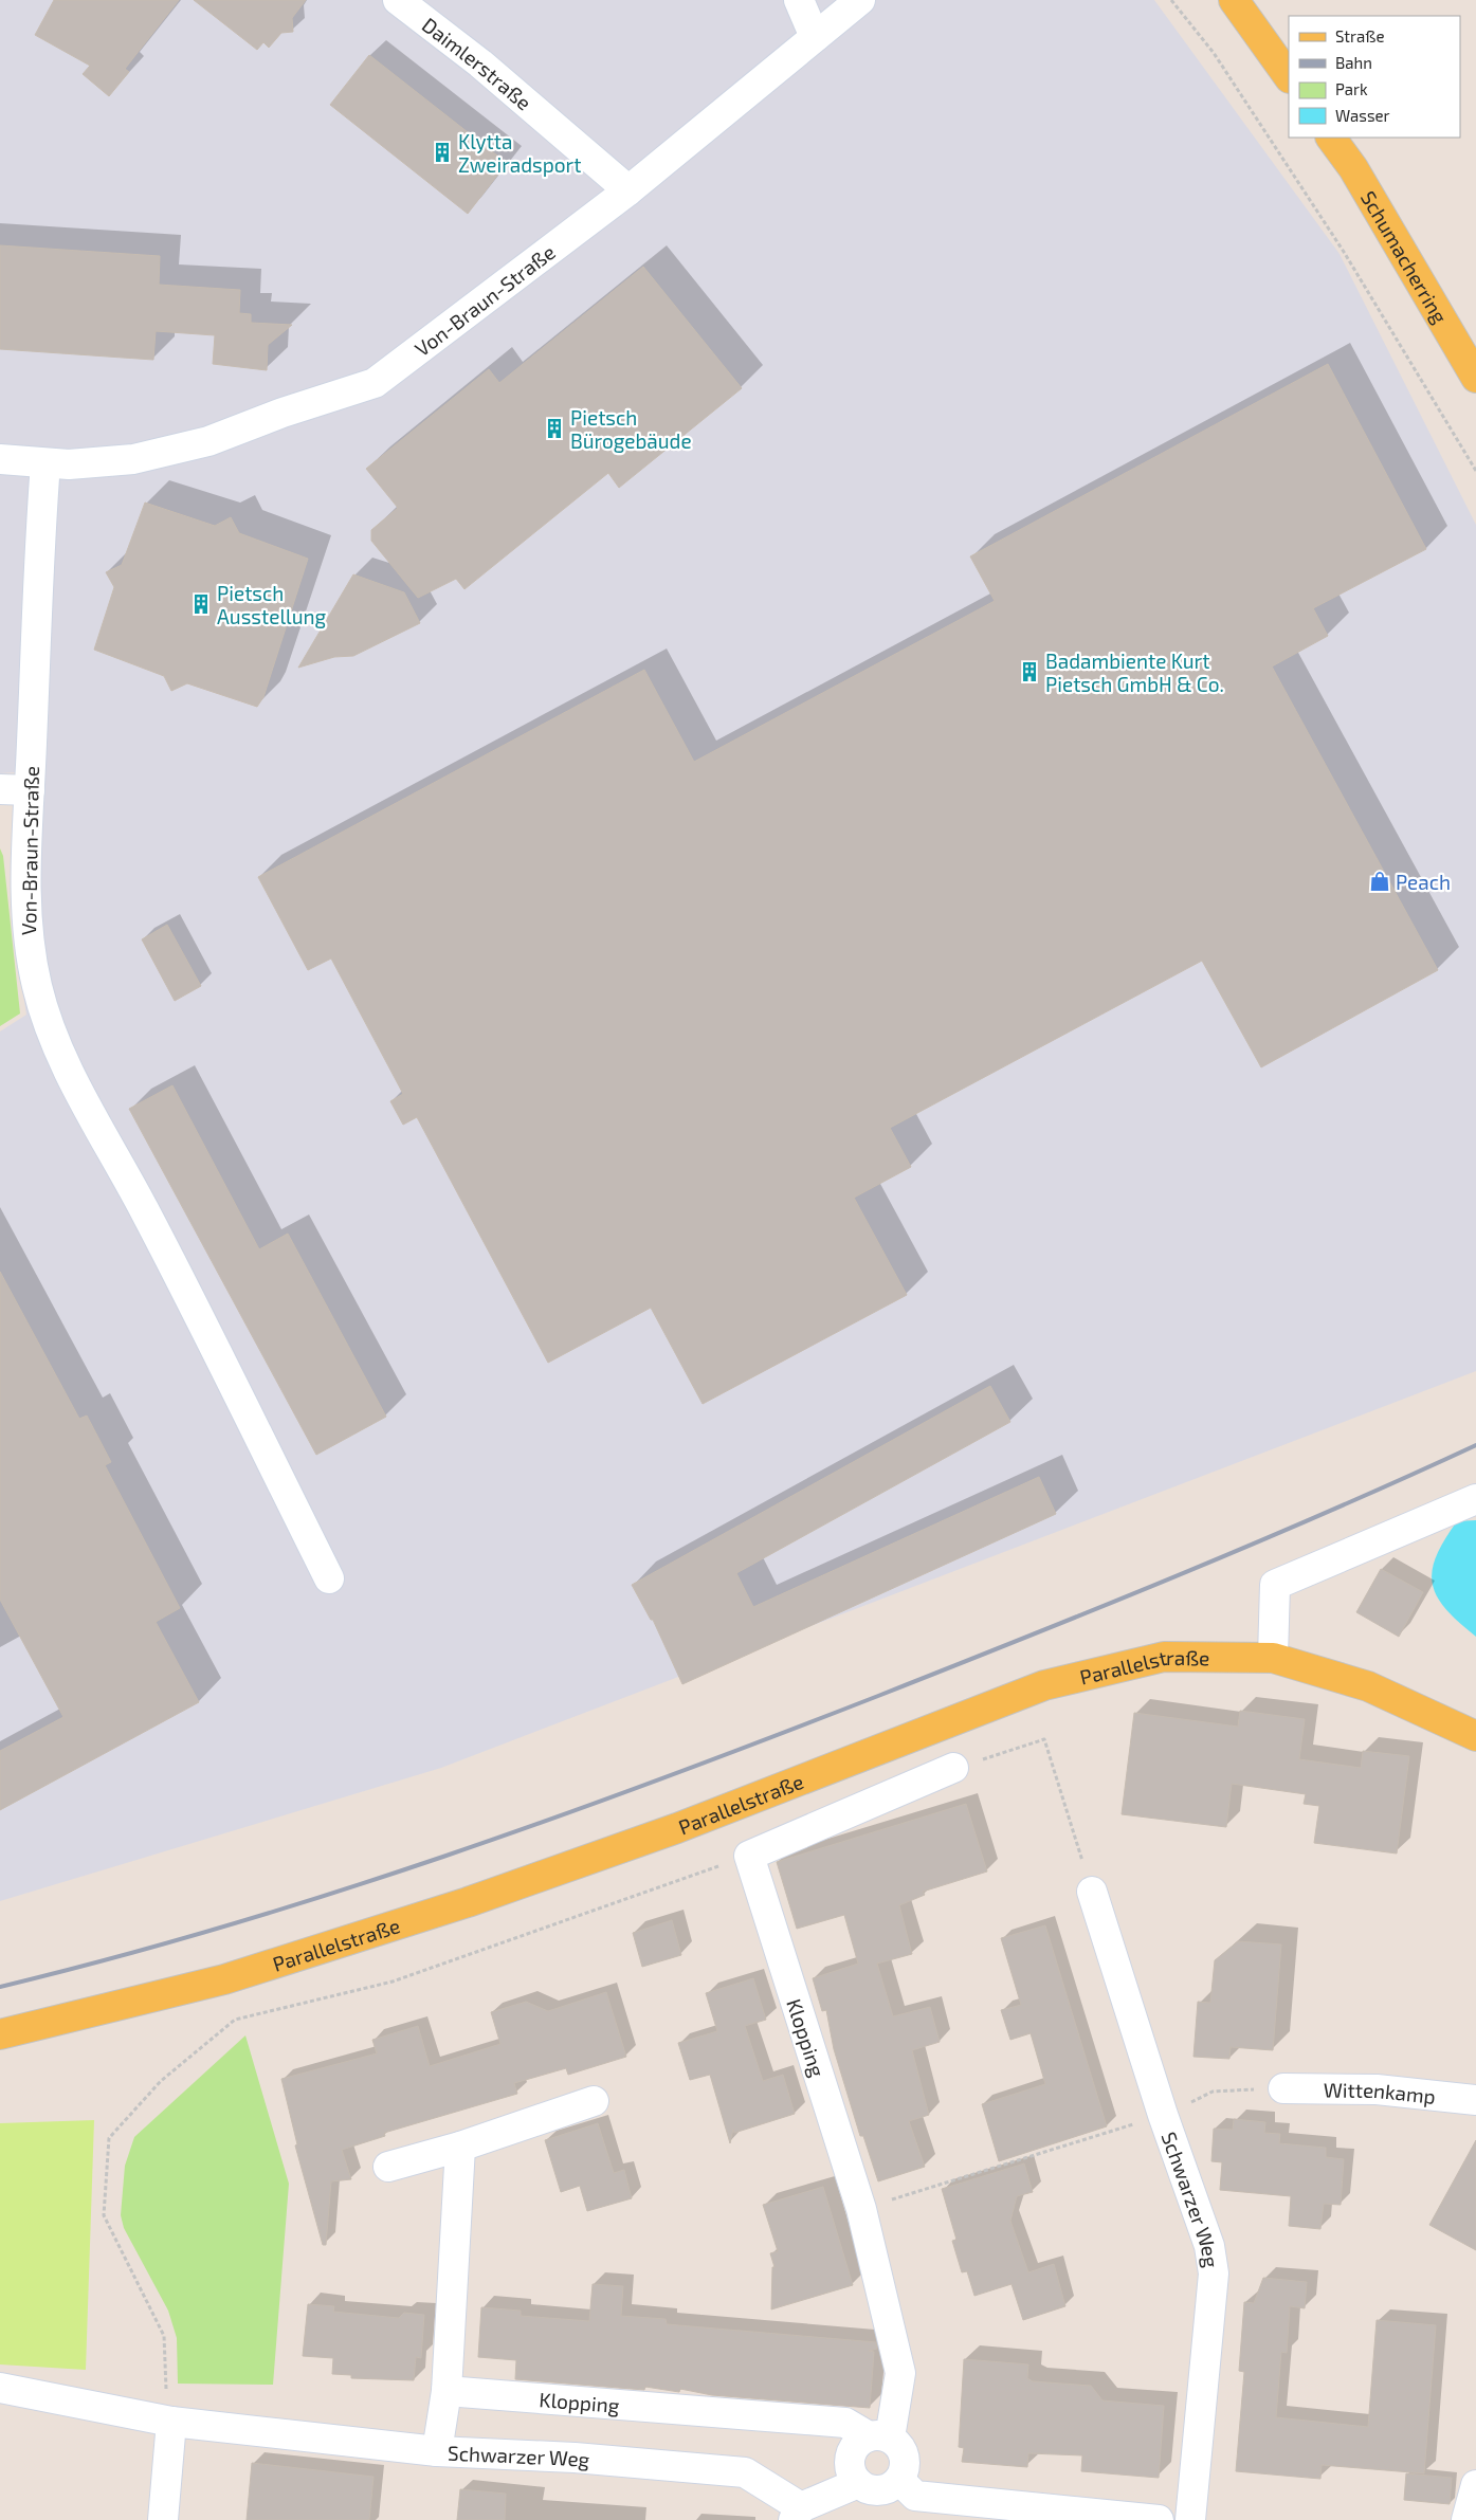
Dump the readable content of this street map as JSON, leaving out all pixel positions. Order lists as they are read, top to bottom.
{
  "streets": {
    "main road": ["Schumacherring", "Parallelstraße"],
    "street": [
      "Daimlerstraße",
      "Von-Braun-Straße",
      "Klopping",
      "Wittenkamp",
      "Schwarzer Weg"
    ]
  },
  "crossings": [
    ["Daimlerstraße", "Von-Braun-Straße"],
    ["Klopping", "Schwarzer Weg"]
  ],
  "places": {
    "building": [
      "Klytta Zweiradsport",
      "Pietsch Bürogebäude",
      "Pietsch Ausstellung",
      "Badambiente Kurt Pietsch GmbH & Co."
    ],
    "shop": ["Peach"]
  },
  "legend": [
    "Straße",
    "Bahn",
    "Park",
    "Wasser"
  ]
}
